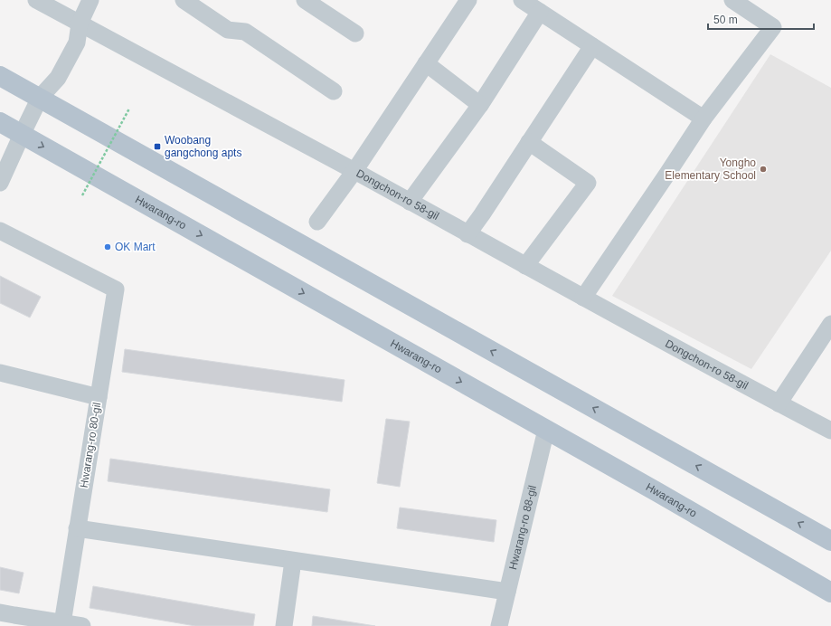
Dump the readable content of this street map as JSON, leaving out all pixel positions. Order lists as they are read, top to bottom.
{
  "streets": {
    "main road": ["Hwarang-ro"],
    "street": ["Dongchon-ro 58-gil", "Hwarang-ro 80-gil", "Hwarang-ro 88-gil"]
  },
  "crossings": [
    ["Hwarang-ro", "Hwarang-ro 88-gil"]
  ],
  "places": {
    "transit": ["Woobang gangchong apts"],
    "other": ["Yongho Elementary School", "OK Mart"]
  },
  "scale_bar": "50 m"
}
